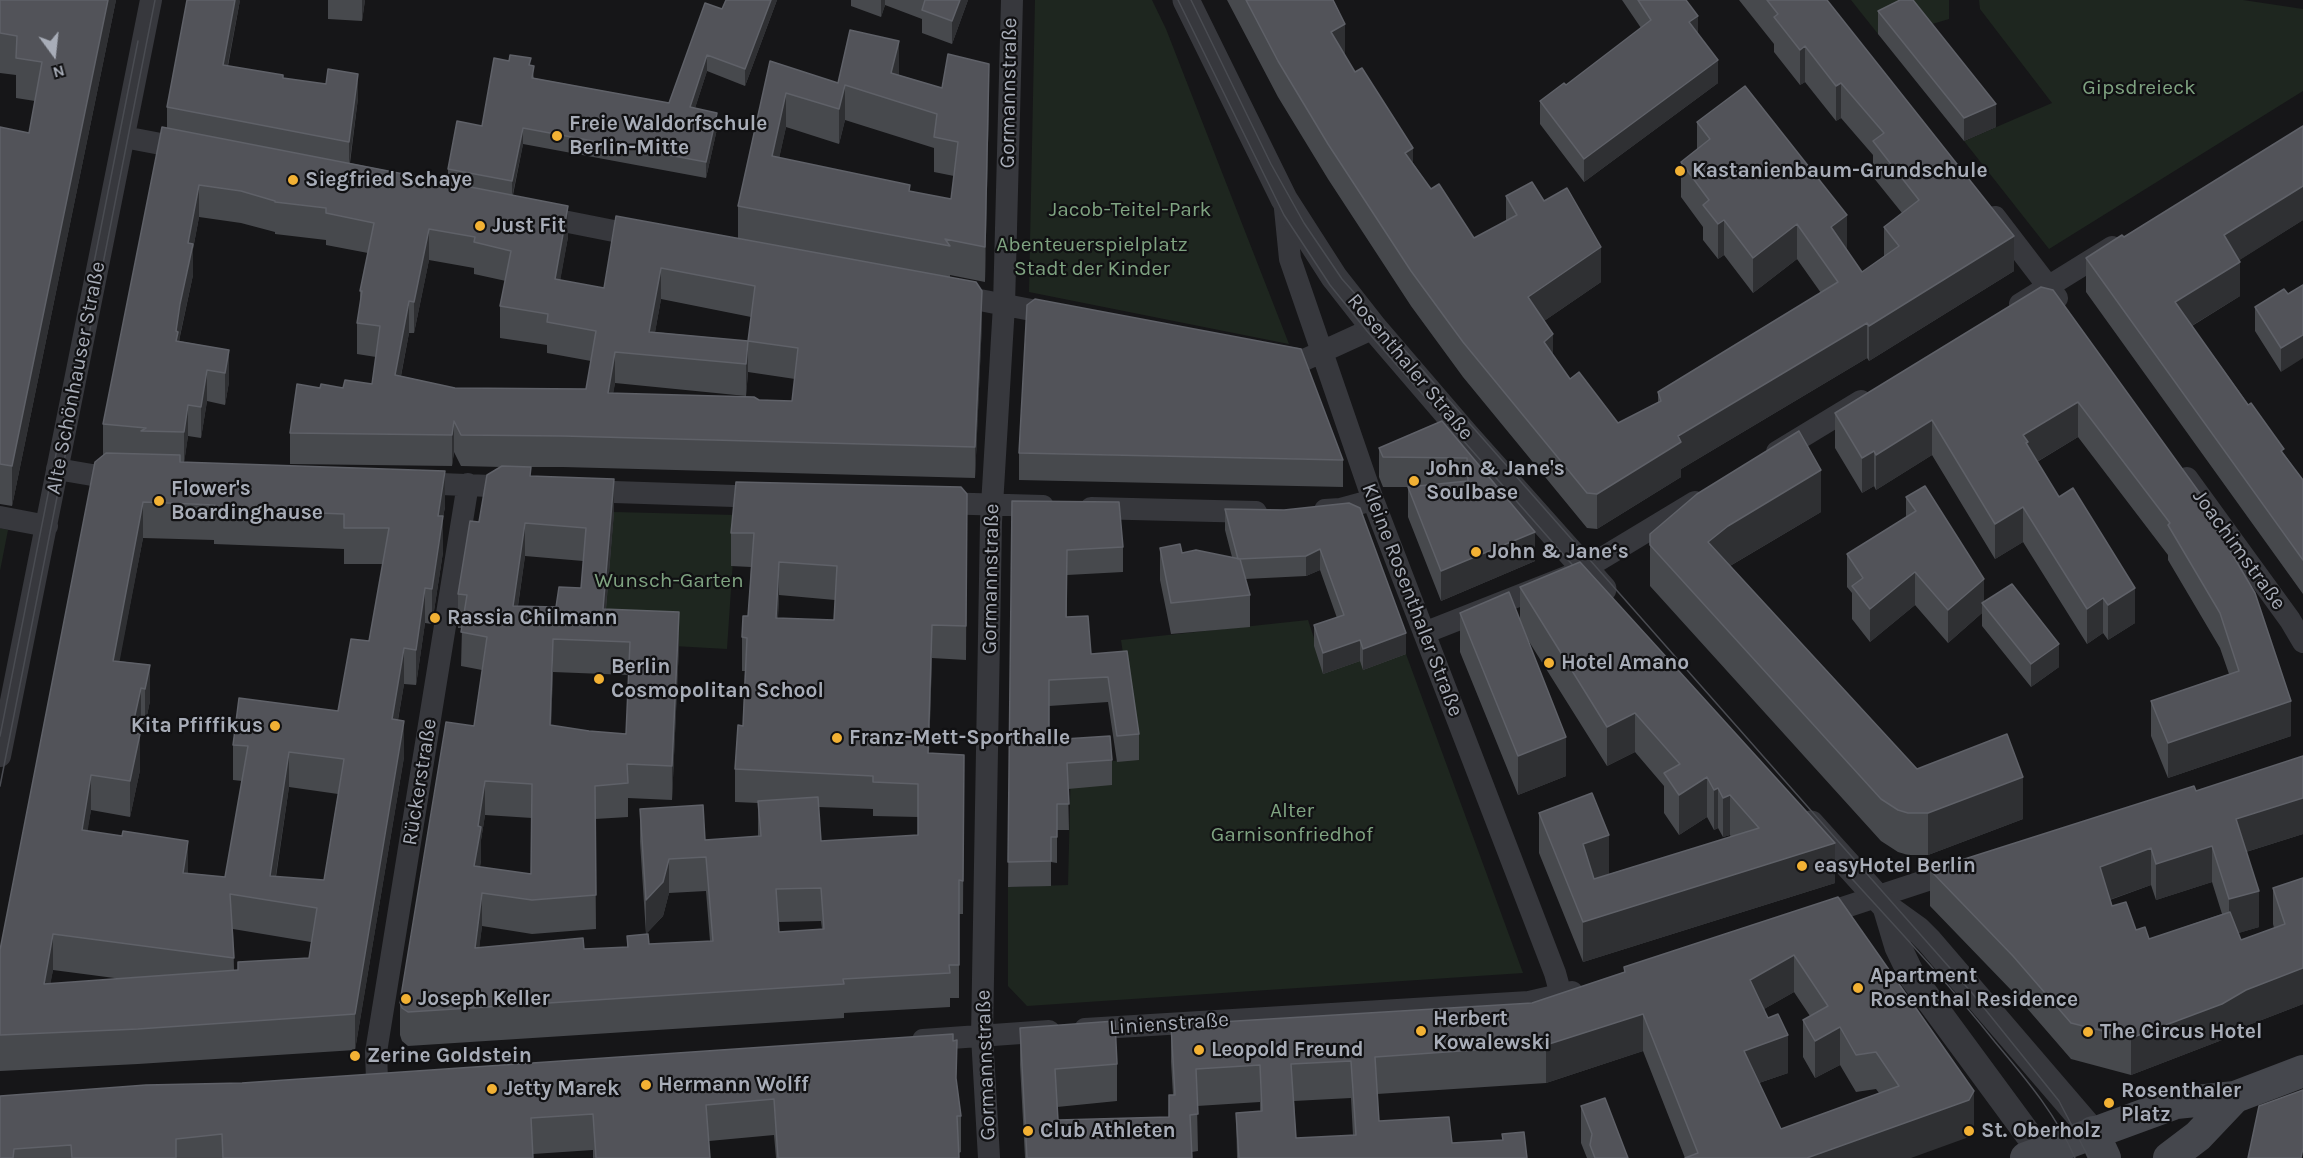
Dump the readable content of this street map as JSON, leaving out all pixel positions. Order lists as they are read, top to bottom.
{
  "streets": {
    "street": [
      "Gormannstraße",
      "Rosenthaler Straße",
      "Alte Schönhauser Straße",
      "Joachimstraße",
      "Kleine Rosenthaler Straße",
      "Rückerstraße",
      "Linienstraße"
    ]
  },
  "crossings": [
    ["Gormannstraße", "Linienstraße"],
    ["Rosenthaler Straße", "Kleine Rosenthaler Straße"],
    ["Kleine Rosenthaler Straße", "Linienstraße"]
  ],
  "parks": [
    "Gipsdreieck",
    "Jacob-Teitel-Park",
    "Abenteuerspielplatz Stadt der Kinder",
    "Wunsch-Garten",
    "Alter Garnisonfriedhof"
  ],
  "places": [
    "Freie Waldorfschule Berlin-Mitte",
    "Kastanienbaum-Grundschule",
    "Siegfried Schaye",
    "Just Fit",
    "John & Jane's Soulbase",
    "Flower's Boardinghause",
    "John & Jane‘s",
    "Rassia Chilmann",
    "Hotel Amano",
    "Berlin Cosmopolitan School",
    "Kita Pfiffikus",
    "Franz-Mett-Sporthalle",
    "easyHotel Berlin",
    "Apartment Rosenthal Residence",
    "Joseph Keller",
    "Herbert Kowalewski",
    "The Circus Hotel",
    "Leopold Freund",
    "Zerine Goldstein",
    "Hermann Wolff",
    "Jetty Marek",
    "Rosenthaler Platz",
    "Club Athleten",
    "St. Oberholz"
  ],
  "north": "bottom"
}
